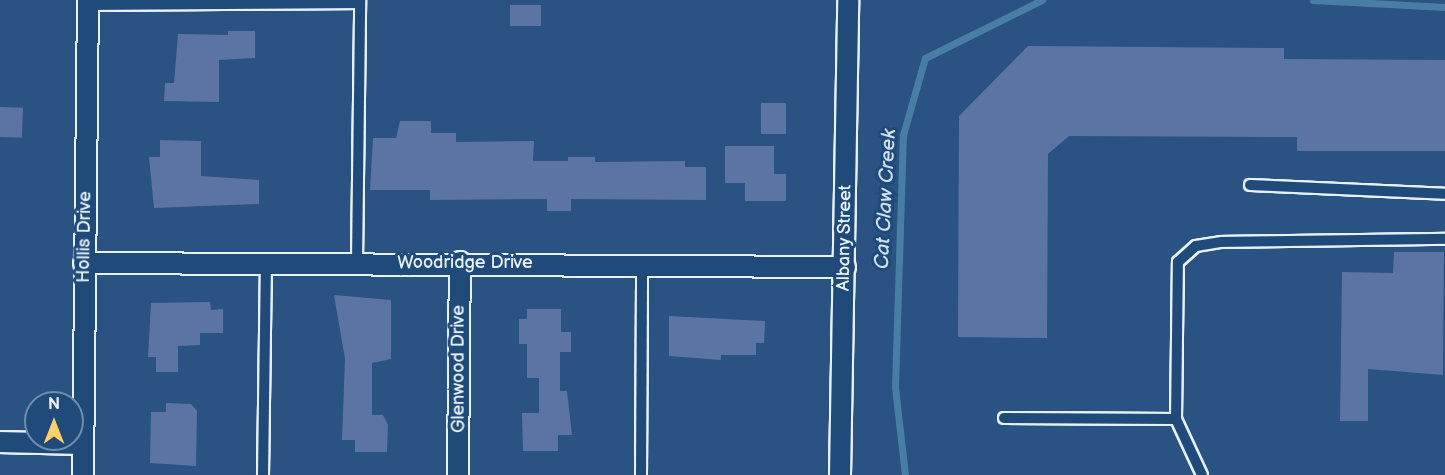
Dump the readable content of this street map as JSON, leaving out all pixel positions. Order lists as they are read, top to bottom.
{
  "streets": {
    "street": [
      "Hollis Drive",
      "Albany Street",
      "Woodridge Drive",
      "Glenwood Drive"
    ]
  },
  "crossings": [
    ["Hollis Drive", "Woodridge Drive"],
    ["Albany Street", "Woodridge Drive"],
    ["Woodridge Drive", "Glenwood Drive"]
  ],
  "water": ["Cat Claw Creek"],
  "north": "top"
}
